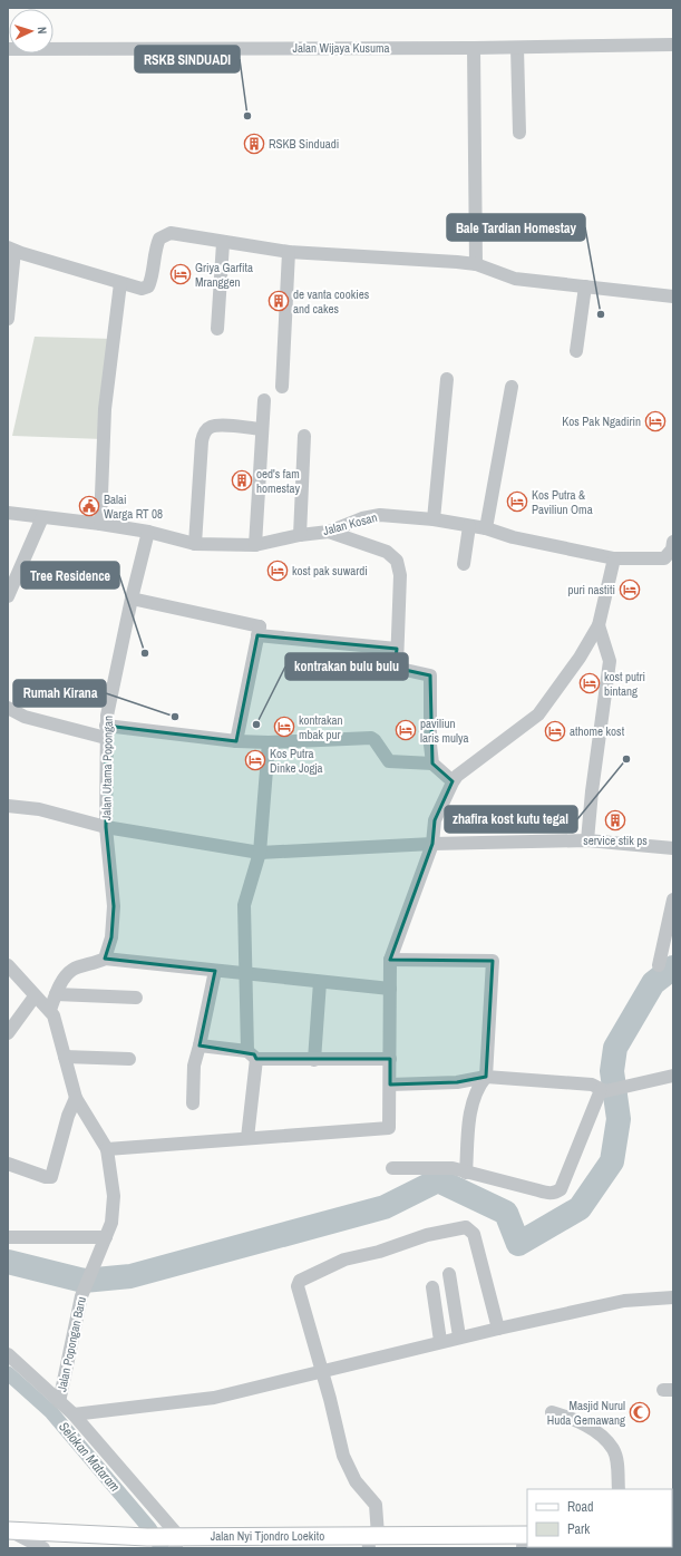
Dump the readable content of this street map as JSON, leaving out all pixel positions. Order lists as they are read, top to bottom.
{
  "streets": {
    "main road": ["Jalan Nyi Tjondro Loekito"],
    "street": [
      "Jalan Wijaya Kusuma",
      "Jalan Kosan",
      "Jalan Utama Popongan",
      "Jalan Popongan Baru"
    ]
  },
  "crossings": [
    ["Jalan Kosan", "Jalan Utama Popongan"]
  ],
  "water": ["Selokan Mataram"],
  "places": {
    "other": [
      "RSKB SINDUADI",
      "Bale Tardian Homestay",
      "Tree Residence",
      "Rumah Kirana",
      "kontrakan bulu bulu",
      "zhafira kost kutu tegal"
    ],
    "building": [
      "RSKB Sinduadi",
      "de vanta cookies and cakes",
      "oed's fam homestay",
      "service stik ps"
    ],
    "hotel": [
      "Griya Garfita Mranggen",
      "Kos Pak Ngadirin",
      "Kos Putra & Paviliun Oma",
      "kost pak suwardi",
      "puri nastiti",
      "kost putri bintang",
      "kontrakan mbak pur",
      "paviliun laris mulya",
      "athome kost",
      "Kos Putra Dinke Jogja"
    ],
    "public building": ["Balai Warga RT 08"],
    "mosque": ["Masjid Nurul Huda Gemawang"]
  },
  "legend": ["Road", "Park"],
  "north": "right"
}
